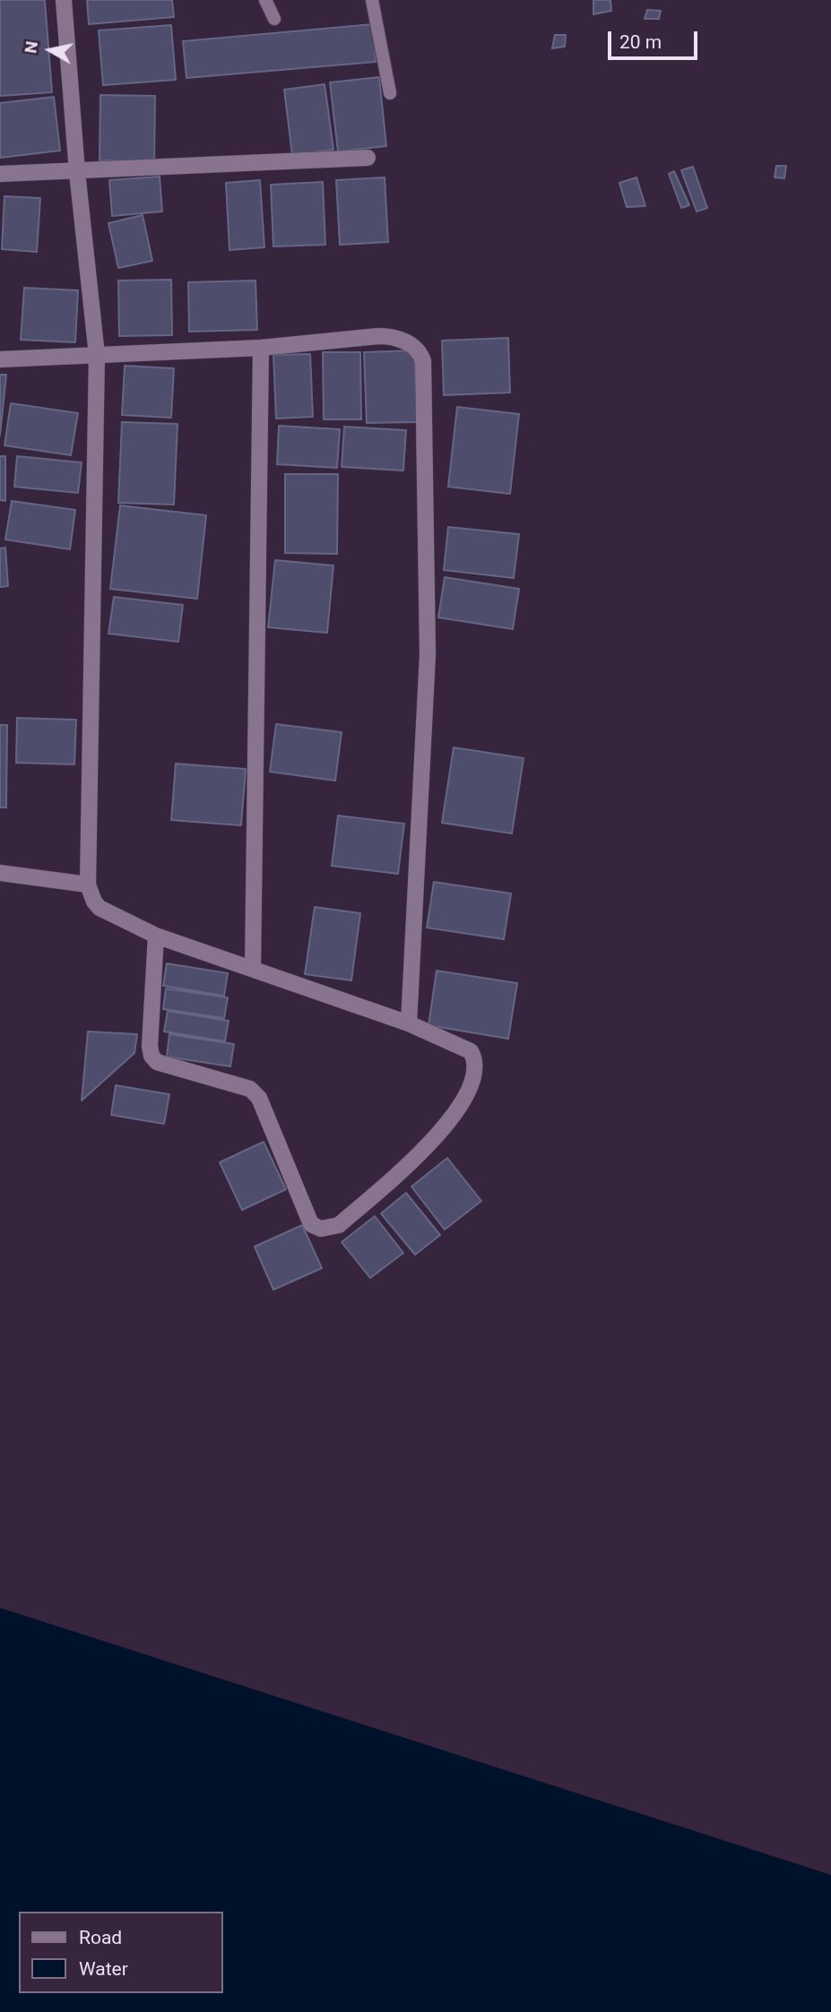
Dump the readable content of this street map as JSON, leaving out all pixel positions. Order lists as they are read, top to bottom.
{
  "legend": ["Road", "Water"],
  "scale_bar": "20 m",
  "north": "left"
}
